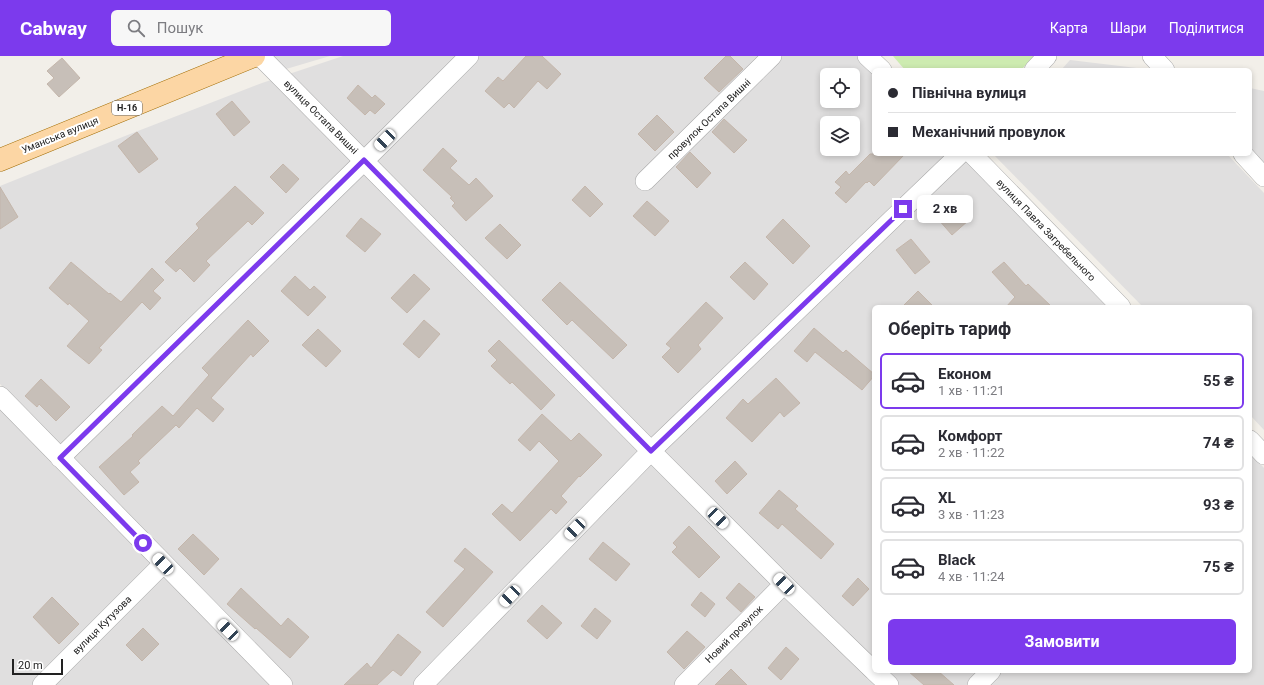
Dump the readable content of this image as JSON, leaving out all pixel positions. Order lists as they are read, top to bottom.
{
  "streets": {
    "main road": ["Н-16", "Уманська вулиця"],
    "street": [
      "вулиця Остапа Вишні",
      "провулок Остапа Вишні",
      "вулиця Павла Загребельного",
      "вулиця Кутузова",
      "Новий провулок"
    ]
  },
  "crossings": [
    ["вулиця Остапа Вишні", "Новий провулок"]
  ],
  "scale_bar": "20 m",
  "page": {
    "header": "Cabway",
    "search": "Пошук",
    "nav": ["Карта", "Шари", "Поділитися"],
    "banner": ["Північна вулиця", "Механічний провулок"],
    "bubble": "2 хв",
    "heading": "Оберіть тариф",
    "list": [
      {
        "name": "Економ",
        "note": "1 хв · 11:21",
        "value": "55 ₴"
      },
      {
        "name": "Комфорт",
        "note": "2 хв · 11:22",
        "value": "74 ₴"
      },
      {
        "name": "XL",
        "note": "3 хв · 11:23",
        "value": "93 ₴"
      },
      {
        "name": "Black",
        "note": "4 хв · 11:24",
        "value": "75 ₴"
      }
    ],
    "buttons": "Замовити",
    "scale": "20 m"
  }
}
